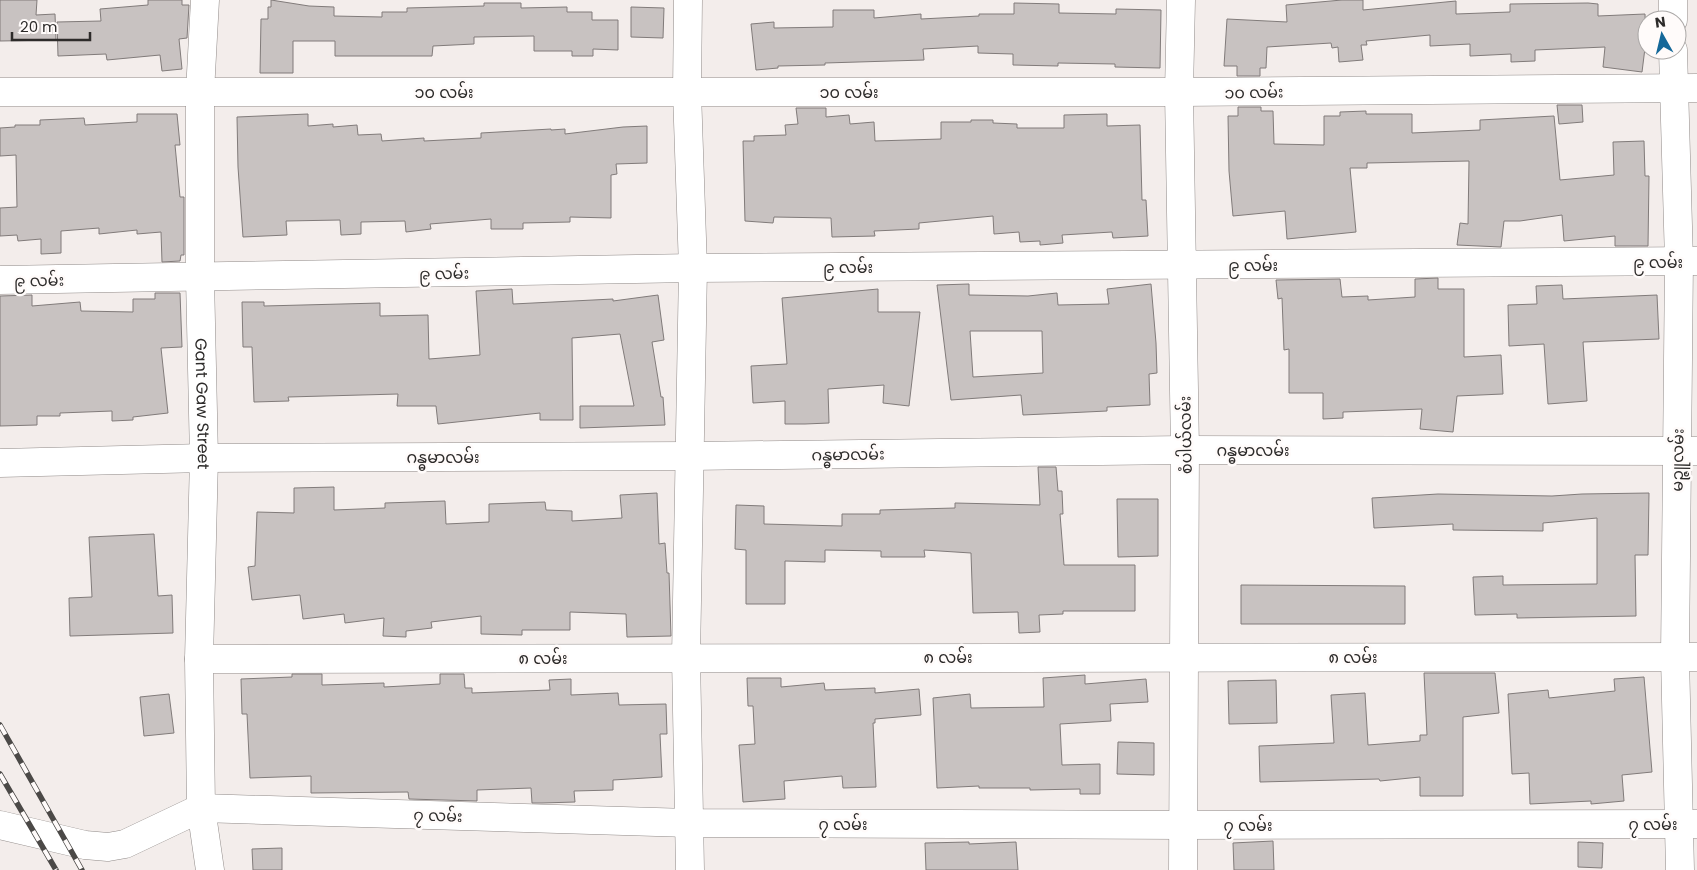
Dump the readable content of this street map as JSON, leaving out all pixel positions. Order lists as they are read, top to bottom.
{
  "streets": {
    "street": [
      "၁၀ လမ်း",
      "၉ လမ်း",
      "Gant Gaw Street",
      "စံပါယ်လမ်း",
      "ဂန္ဓမာလမ်း",
      "မဉ္ဇူလမ်း",
      "၈ လမ်း",
      "၇ လမ်း"
    ]
  },
  "crossings": [
    ["၁၀ လမ်း", "Gant Gaw Street"],
    ["၁၀ လမ်း", "စံပါယ်လမ်း"],
    ["၁၀ လမ်း", "မဉ္ဇူလမ်း"],
    ["၉ လမ်း", "Gant Gaw Street"],
    ["၉ လမ်း", "စံပါယ်လမ်း"],
    ["၉ လမ်း", "မဉ္ဇူလမ်း"],
    ["Gant Gaw Street", "ဂန္ဓမာလမ်း"],
    ["Gant Gaw Street", "၈ လမ်း"],
    ["Gant Gaw Street", "၇ လမ်း"],
    ["စံပါယ်လမ်း", "ဂန္ဓမာလမ်း"],
    ["စံပါယ်လမ်း", "၈ လမ်း"],
    ["စံပါယ်လမ်း", "၇ လမ်း"],
    ["ဂန္ဓမာလမ်း", "မဉ္ဇူလမ်း"],
    ["မဉ္ဇူလမ်း", "၈ လမ်း"],
    ["မဉ္ဇူလမ်း", "၇ လမ်း"]
  ],
  "scale_bar": "20 m",
  "north": "top"
}
